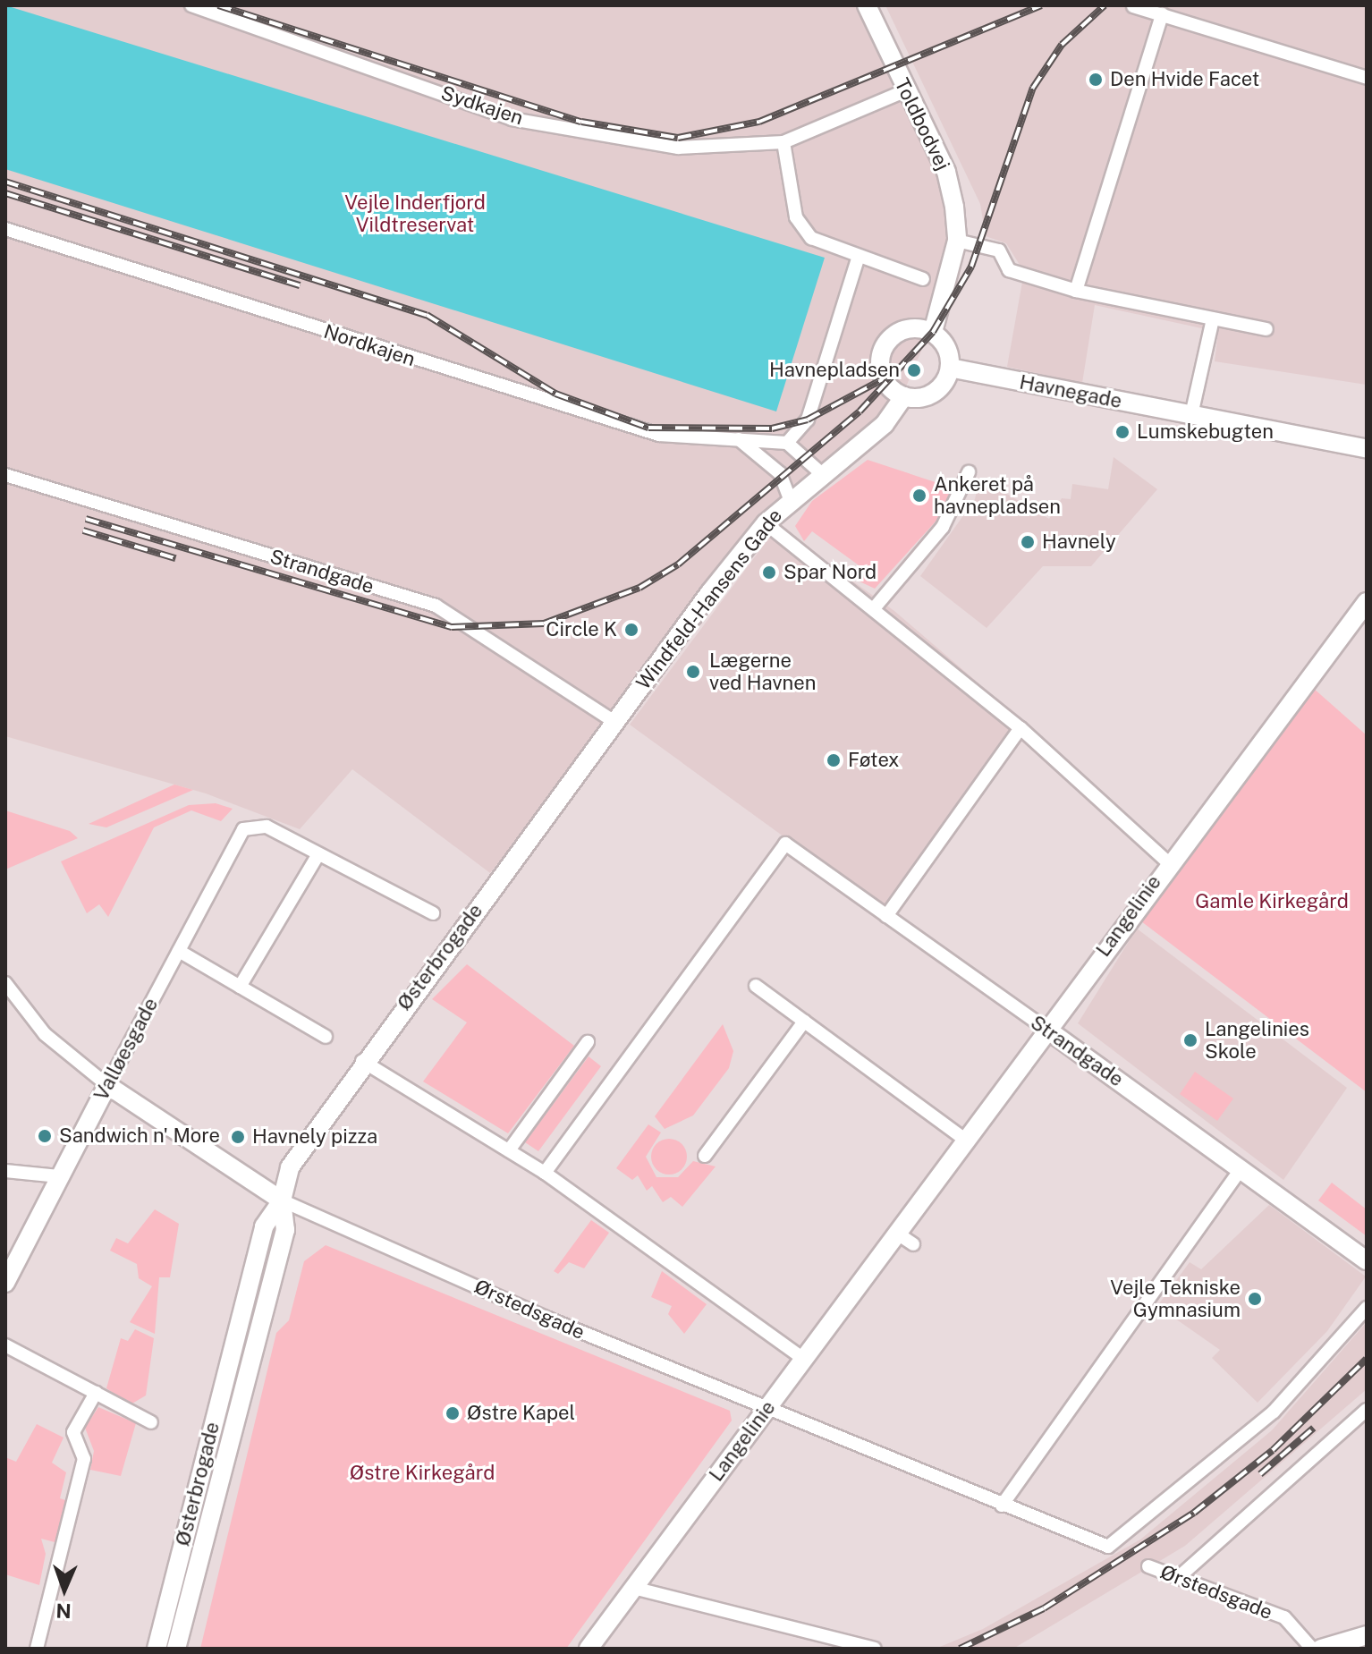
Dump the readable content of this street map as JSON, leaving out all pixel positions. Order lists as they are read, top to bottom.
{
  "streets": {
    "main road": [
      "Toldbodvej",
      "Havnegade",
      "Strandgade",
      "Windfeld-Hansens Gade",
      "Langelinie",
      "Østerbrogade",
      "Valløesgade",
      "Ørstedsgade"
    ],
    "street": ["Sydkajen", "Nordkajen"]
  },
  "crossings": [
    ["Sydkajen", "Toldbodvej"],
    ["Toldbodvej", "Havnegade"],
    ["Toldbodvej", "Windfeld-Hansens Gade"],
    ["Havnegade", "Windfeld-Hansens Gade"],
    ["Strandgade", "Windfeld-Hansens Gade"],
    ["Strandgade", "Langelinie"],
    ["Strandgade", "Østerbrogade"],
    ["Windfeld-Hansens Gade", "Østerbrogade"],
    ["Langelinie", "Ørstedsgade"],
    ["Østerbrogade", "Ørstedsgade"],
    ["Valløesgade", "Ørstedsgade"]
  ],
  "parks": ["Vejle Inderfjord Vildtreservat", "Gamle Kirkegård", "Østre Kirkegård"],
  "places": [
    "Den Hvide Facet",
    "Havnepladsen",
    "Lumskebugten",
    "Ankeret på havnepladsen",
    "Havnely",
    "Spar Nord",
    "Circle K",
    "Lægerne ved Havnen",
    "Føtex",
    "Langelinies Skole",
    "Sandwich n' More",
    "Havnely pizza",
    "Vejle Tekniske Gymnasium",
    "Østre Kapel"
  ],
  "north": "bottom"
}
